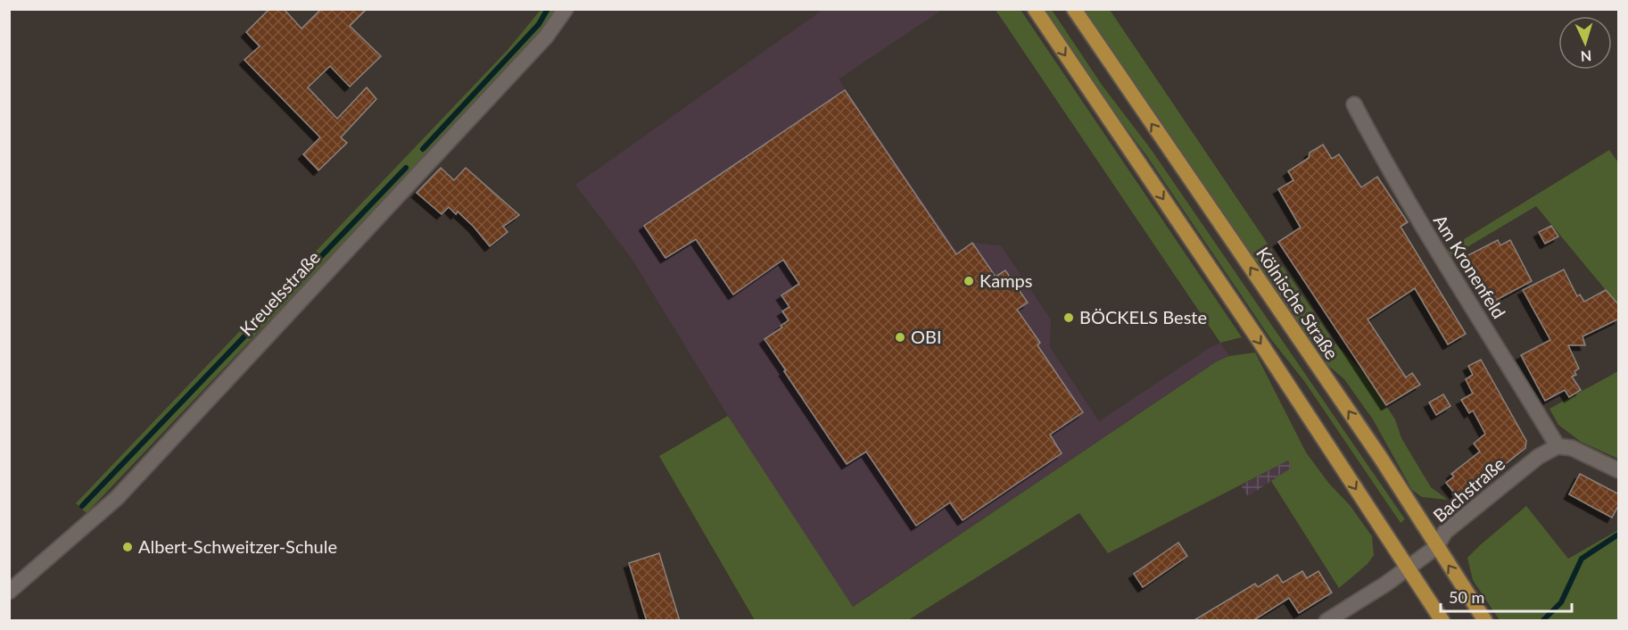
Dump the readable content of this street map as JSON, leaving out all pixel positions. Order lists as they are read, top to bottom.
{
  "streets": {
    "main road": ["Kölnische Straße"],
    "street": ["Am Kronenfeld", "Kreuelsstraße", "Bachstraße"]
  },
  "crossings": [
    ["Am Kronenfeld", "Bachstraße"],
    ["Kölnische Straße", "Bachstraße"]
  ],
  "places": [
    "Kamps",
    "BÖCKELS Beste",
    "OBI",
    "Albert-Schweitzer-Schule"
  ],
  "scale_bar": "50 m",
  "north": "bottom"
}
